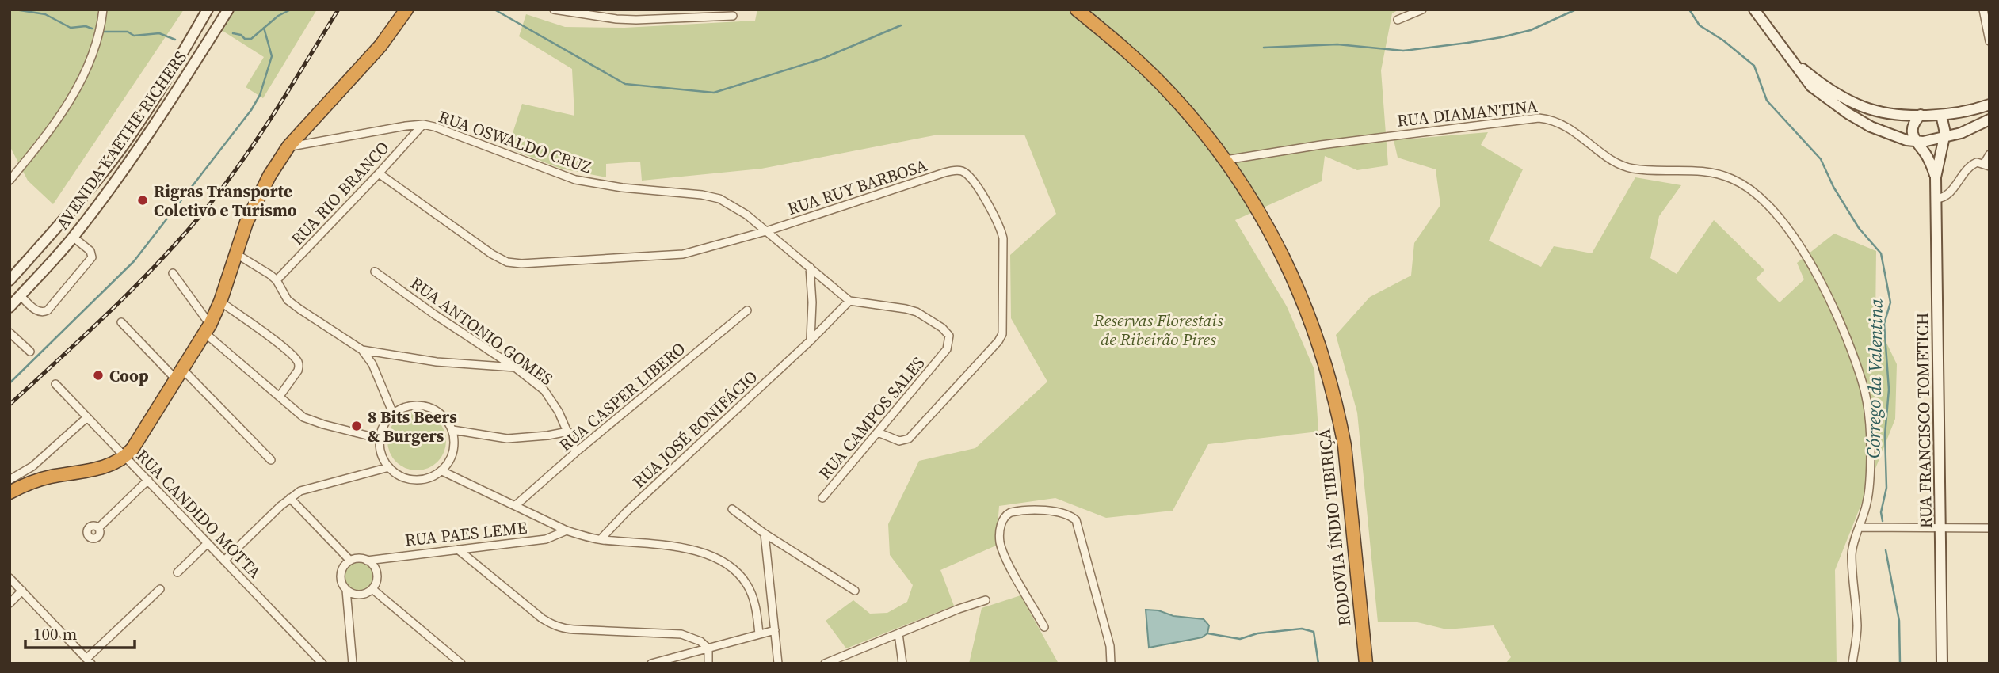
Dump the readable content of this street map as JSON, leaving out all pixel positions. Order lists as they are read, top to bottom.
{
  "streets": {
    "highway": ["RODOVIA ÍNDIO TIBIRIÇÁ"],
    "main road": ["AVENIDA KAETHE RICHERS", "RUA FRANCISCO TOMETICH"],
    "street": [
      "RUA DIAMANTINA",
      "RUA OSWALDO CRUZ",
      "RUA RUY BARBOSA",
      "RUA RIO BRANCO",
      "RUA ANTONIO GOMES",
      "RUA CASPER LIBERO",
      "RUA CAMPOS SALES",
      "RUA JOSÉ BONIFÁCIO",
      "RUA CANDIDO MOTTA",
      "RUA PAES LEME"
    ]
  },
  "crossings": [
    ["RUA DIAMANTINA", "RODOVIA ÍNDIO TIBIRIÇÁ"],
    ["RUA OSWALDO CRUZ", "RUA RUY BARBOSA"],
    ["RUA OSWALDO CRUZ", "RUA RIO BRANCO"],
    ["RUA OSWALDO CRUZ", "RUA CAMPOS SALES"],
    ["RUA OSWALDO CRUZ", "RUA JOSÉ BONIFÁCIO"],
    ["RUA RUY BARBOSA", "RUA RIO BRANCO"],
    ["RUA RUY BARBOSA", "RUA CAMPOS SALES"],
    ["RUA ANTONIO GOMES", "RUA CASPER LIBERO"],
    ["RUA CAMPOS SALES", "RUA JOSÉ BONIFÁCIO"]
  ],
  "water": ["Córrego da Valentina"],
  "parks": ["Reservas Florestais de Ribeirão Pires"],
  "places": ["Rigras Transporte Coletivo e Turismo", "Coop", "8 Bits Beers & Burgers"],
  "scale_bar": "100 m"
}
